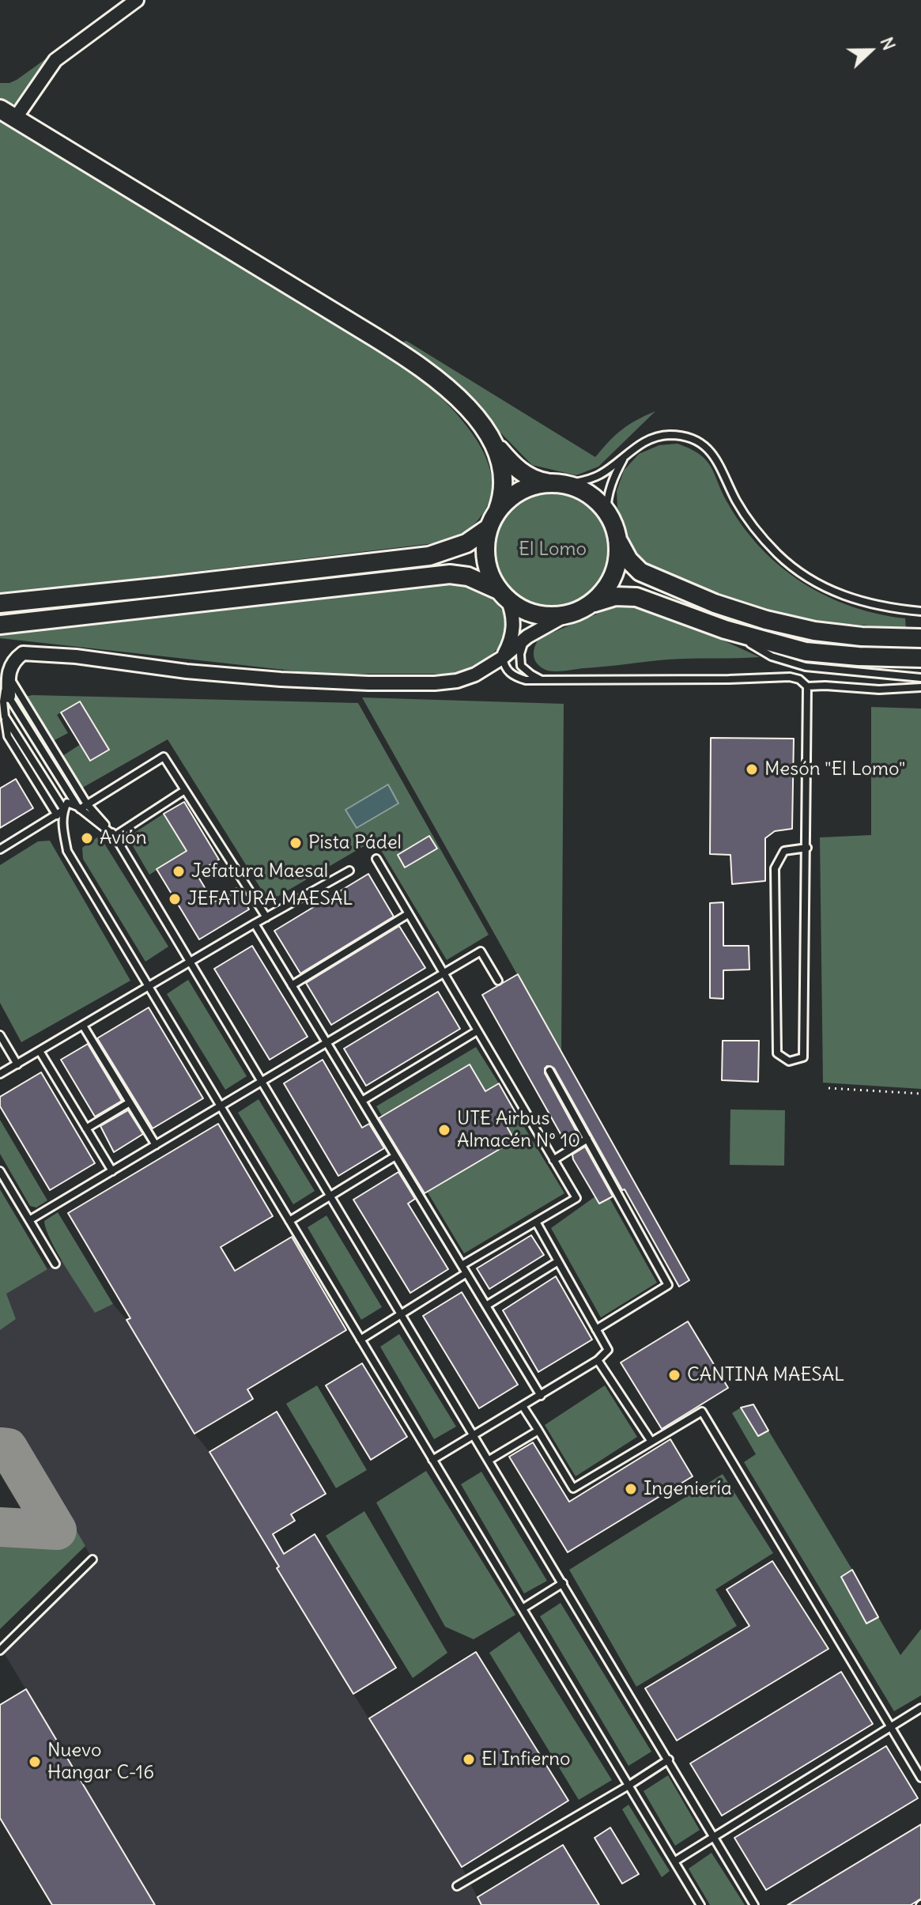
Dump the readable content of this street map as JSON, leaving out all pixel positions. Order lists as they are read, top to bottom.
{
  "parks": ["El Lomo"],
  "places": [
    "Mesón \"El Lomo\"",
    "Avión",
    "Pista Pádel",
    "Jefatura Maesal",
    "JEFATURA MAESAL",
    "UTE Airbus Almacén Nº 10",
    "CANTINA MAESAL",
    "Ingeniería",
    "El Infierno",
    "Nuevo Hangar C-16"
  ],
  "north": "right"
}
